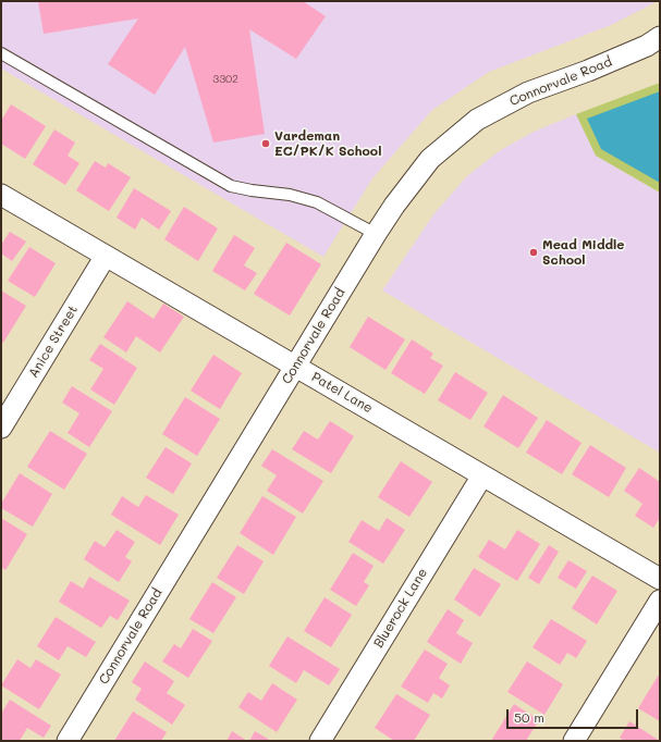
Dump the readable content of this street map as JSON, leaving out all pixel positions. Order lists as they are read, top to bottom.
{
  "streets": {
    "street": [
      "Connorvale Road",
      "Anice Street",
      "Patel Lane",
      "Bluerock Lane"
    ]
  },
  "crossings": [
    ["Connorvale Road", "Patel Lane"],
    ["Anice Street", "Patel Lane"],
    ["Patel Lane", "Bluerock Lane"]
  ],
  "places": ["Vardeman EC/PK/K School", "Mead Middle School"],
  "house_numbers": ["3302"],
  "scale_bar": "50 m"
}
